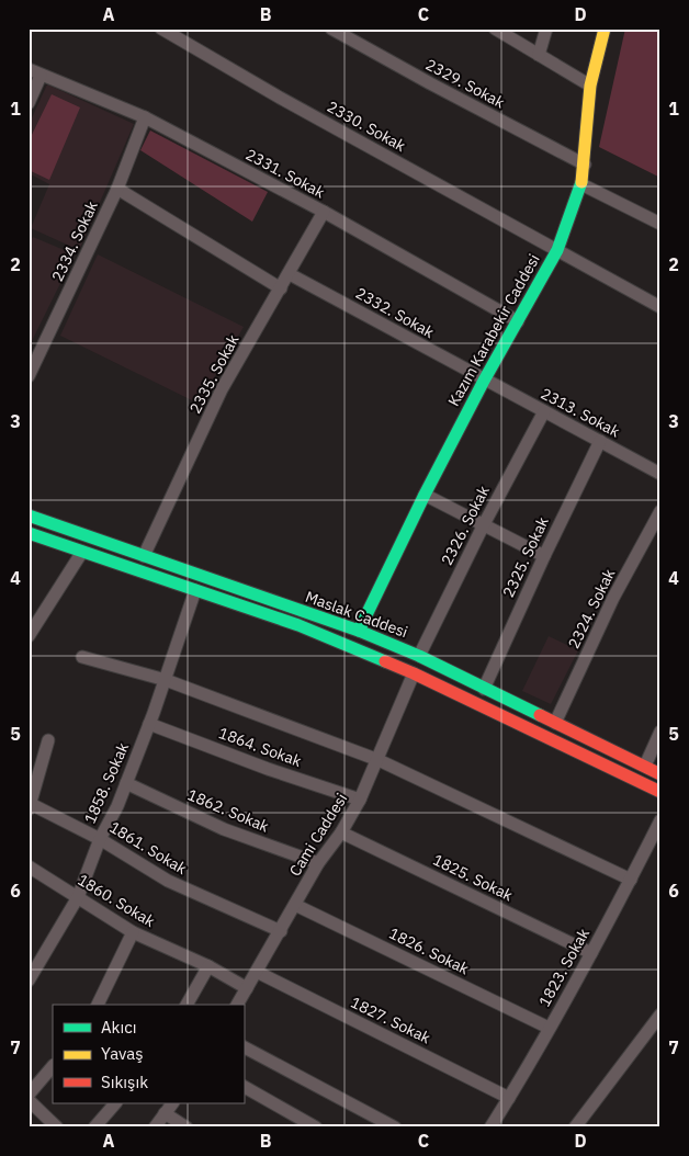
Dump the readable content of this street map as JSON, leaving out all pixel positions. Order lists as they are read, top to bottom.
{
  "streets": {
    "main road": ["Kazım Karabekir Caddesi", "Maslak Caddesi"],
    "street": [
      "2329. Sokak",
      "2330. Sokak",
      "2331. Sokak",
      "2334. Sokak",
      "2332. Sokak",
      "2335. Sokak",
      "2313. Sokak",
      "2326. Sokak",
      "2325. Sokak",
      "2324. Sokak",
      "1864. Sokak",
      "1858. Sokak",
      "1862. Sokak",
      "Cami Caddesi",
      "1861. Sokak",
      "1825. Sokak",
      "1860. Sokak",
      "1826. Sokak",
      "1823. Sokak",
      "1827. Sokak"
    ]
  },
  "crossings": [
    ["2329. Sokak", "Kazım Karabekir Caddesi"],
    ["2330. Sokak", "Kazım Karabekir Caddesi"],
    ["2331. Sokak", "2334. Sokak"],
    ["2331. Sokak", "Kazım Karabekir Caddesi"],
    ["2331. Sokak", "2335. Sokak"],
    ["2332. Sokak", "Kazım Karabekir Caddesi"],
    ["2332. Sokak", "2335. Sokak"],
    ["2332. Sokak", "2313. Sokak"],
    ["Kazım Karabekir Caddesi", "2313. Sokak"],
    ["Kazım Karabekir Caddesi", "Maslak Caddesi"],
    ["2335. Sokak", "Maslak Caddesi"],
    ["2313. Sokak", "2326. Sokak"],
    ["2313. Sokak", "2325. Sokak"],
    ["2326. Sokak", "Maslak Caddesi"],
    ["2325. Sokak", "Maslak Caddesi"],
    ["2324. Sokak", "Maslak Caddesi"],
    ["Maslak Caddesi", "1858. Sokak"],
    ["Maslak Caddesi", "Cami Caddesi"],
    ["1864. Sokak", "1858. Sokak"],
    ["1864. Sokak", "Cami Caddesi"],
    ["1858. Sokak", "1862. Sokak"],
    ["1858. Sokak", "1861. Sokak"],
    ["1858. Sokak", "1860. Sokak"],
    ["1862. Sokak", "Cami Caddesi"],
    ["Cami Caddesi", "1861. Sokak"],
    ["Cami Caddesi", "1825. Sokak"],
    ["Cami Caddesi", "1860. Sokak"],
    ["Cami Caddesi", "1826. Sokak"],
    ["Cami Caddesi", "1827. Sokak"],
    ["1825. Sokak", "1823. Sokak"],
    ["1826. Sokak", "1823. Sokak"],
    ["1823. Sokak", "1827. Sokak"]
  ],
  "legend": ["Akıcı", "Yavaş", "Sıkışık"],
  "grid": {
    "columns": [
      "A",
      "B",
      "C",
      "D"
    ],
    "rows": [
      "1",
      "2",
      "3",
      "4",
      "5",
      "6",
      "7"
    ]
  }
}
